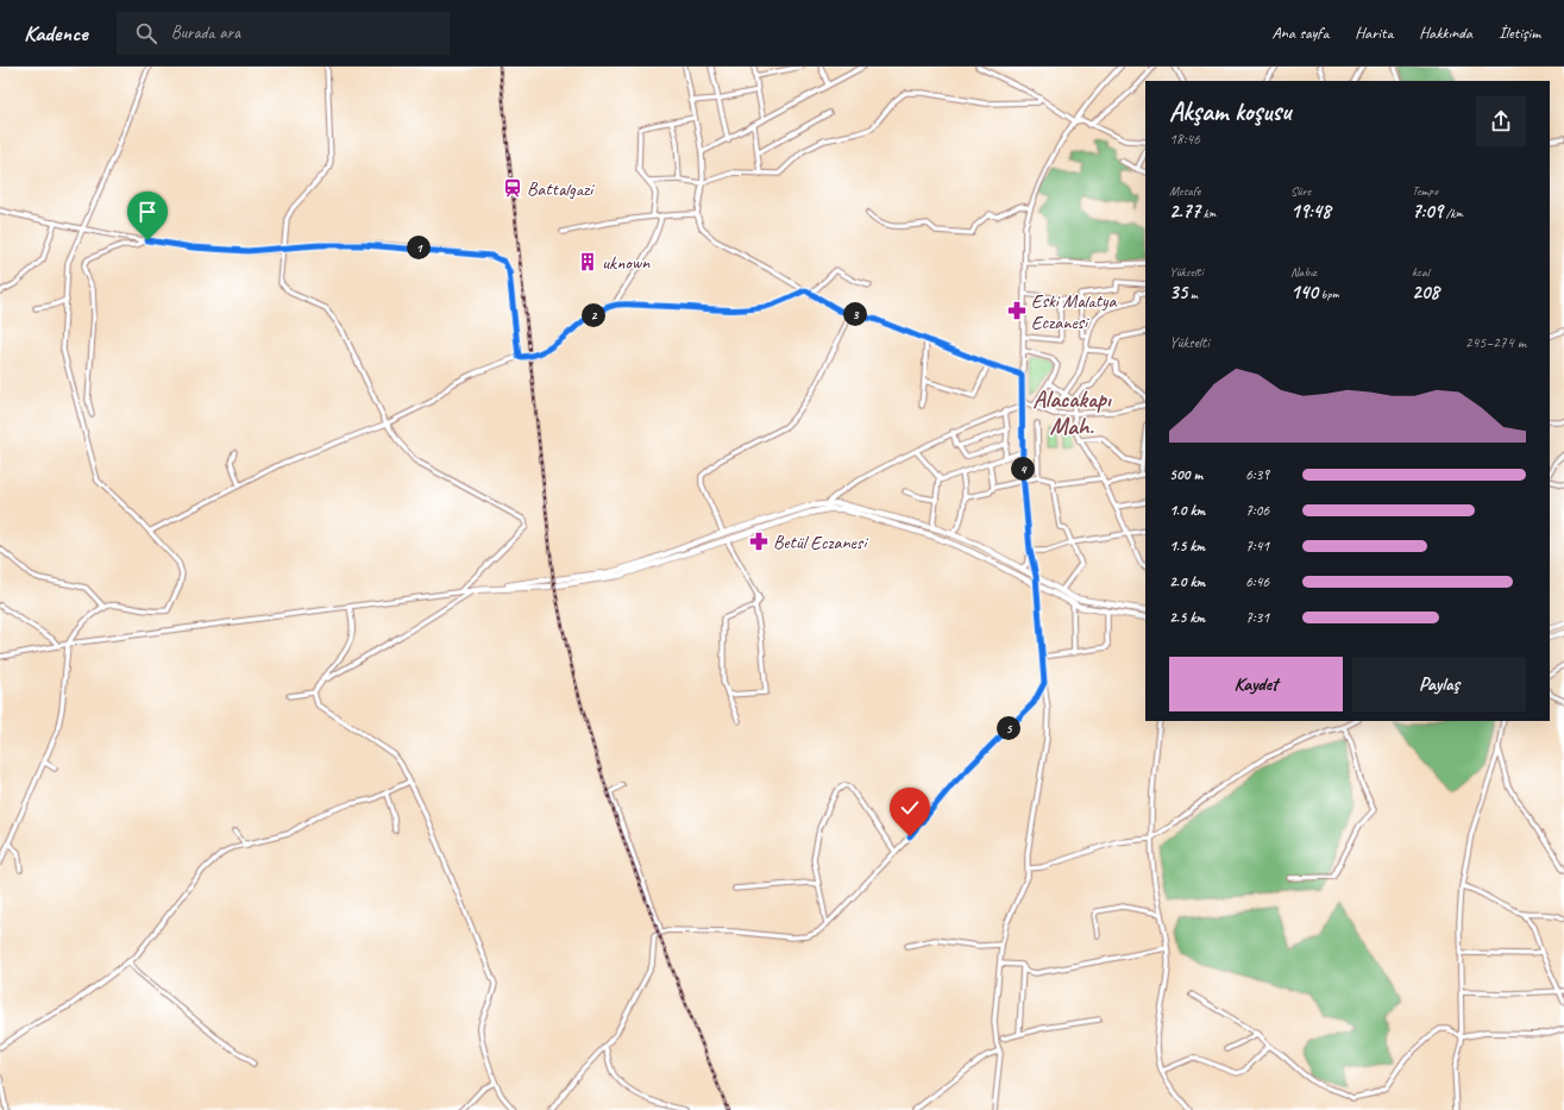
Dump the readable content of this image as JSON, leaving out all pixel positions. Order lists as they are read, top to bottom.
{
  "districts": ["Alacakapı Mah."],
  "places": {
    "station": ["Battalgazi"],
    "building": ["uknown"],
    "pharmacy": ["Eski Malatya Eczanesi", "Betül Eczanesi"]
  },
  "page": {
    "header": "Kadence",
    "search": "Burada ara",
    "nav": [
      "Ana sayfa",
      "Harita",
      "Hakkında",
      "İletişim"
    ],
    "heading": ["Akşam koşusu", "18:46"],
    "stats": [
      ["Mesafe", "2.77 km"],
      ["Süre", "19:48"],
      ["Tempo", "7:09 /km"],
      ["Yükselti", "35 m"],
      ["Nabız", "140 bpm"],
      ["kcal", "208"]
    ],
    "pins": [
      "1",
      "3",
      "2",
      "4",
      "5"
    ],
    "chart": ["Yükselti", "245–274 m"],
    "list": [
      {
        "name": "500 m",
        "note": "6:39"
      },
      {
        "name": "1.0 km",
        "note": "7:06"
      },
      {
        "name": "1.5 km",
        "note": "7:41"
      },
      {
        "name": "2.0 km",
        "note": "6:46"
      },
      {
        "name": "2.5 km",
        "note": "7:31"
      }
    ],
    "buttons": ["Kaydet", "Paylaş"]
  }
}
